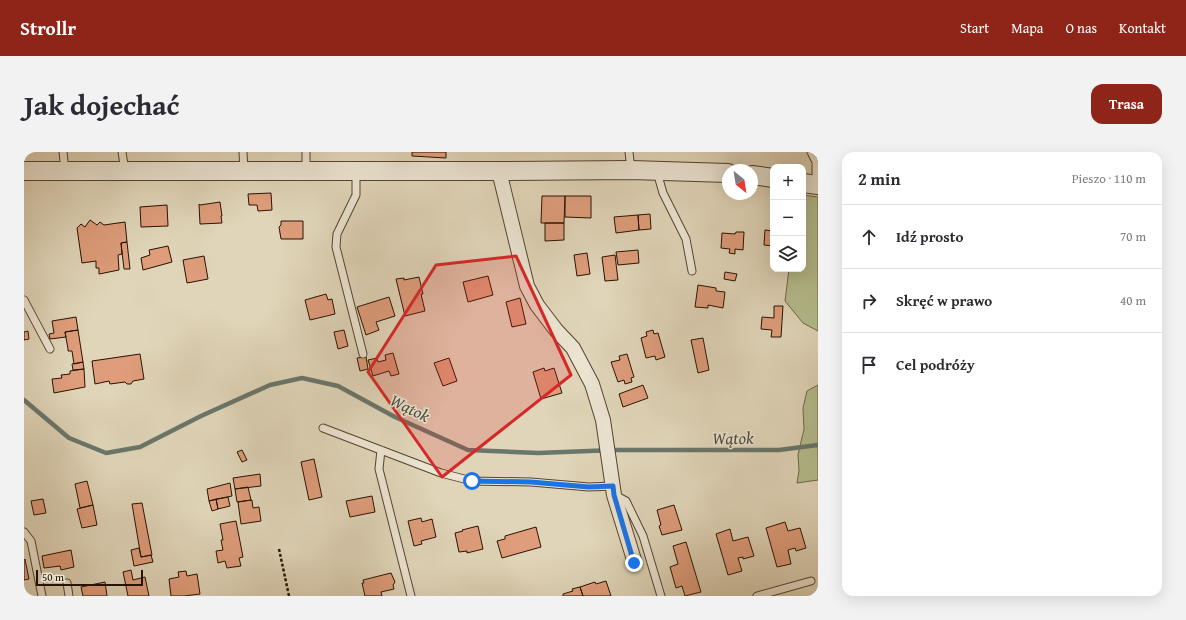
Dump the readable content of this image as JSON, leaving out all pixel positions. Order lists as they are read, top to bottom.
{
  "water": ["Wątok"],
  "scale_bar": "50 m",
  "north": "bottom right",
  "page": {
    "header": "Strollr",
    "nav": [
      "Start",
      "Mapa",
      "O nas",
      "Kontakt"
    ],
    "title": "Jak dojechać",
    "buttons": "Trasa",
    "heading": ["2 min", "Pieszo · 110 m"],
    "map_buttons": ["+", "−"],
    "list": [
      ["Idź prosto", "70 m"],
      ["Skręć w prawo", "40 m"],
      "Cel podróży"
    ],
    "scale": "50 m"
  }
}
